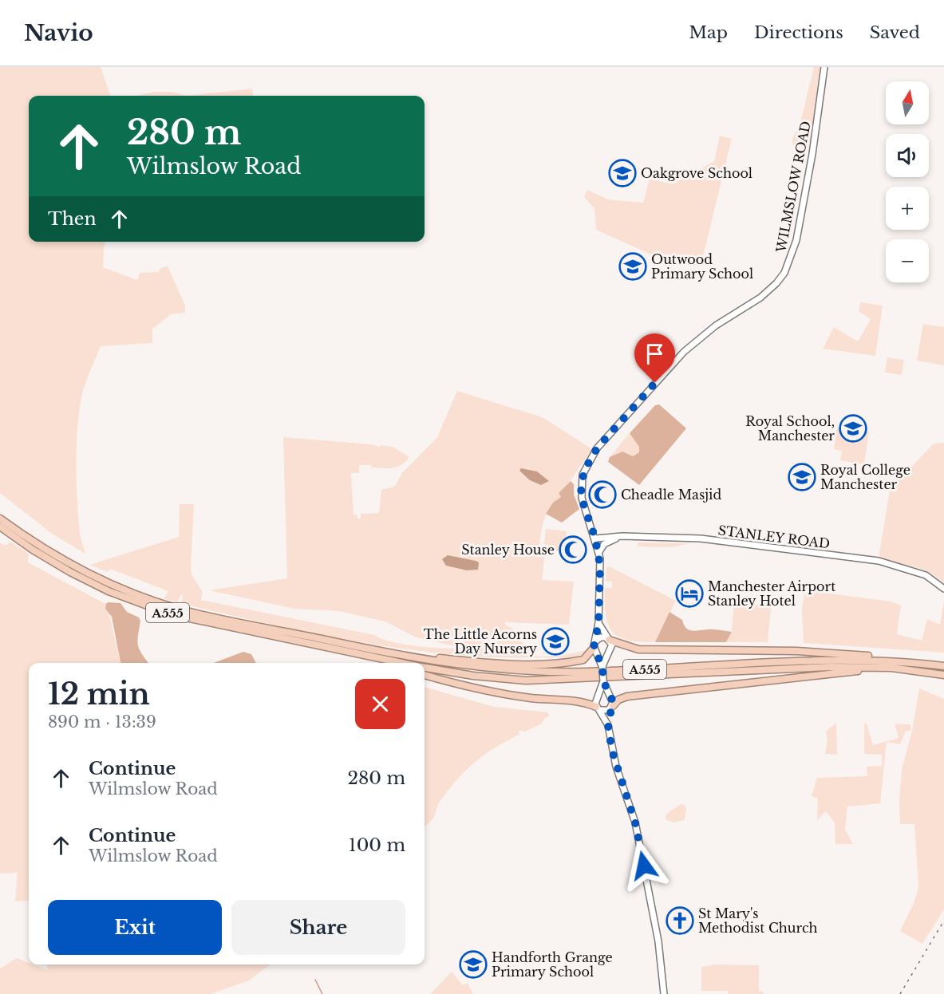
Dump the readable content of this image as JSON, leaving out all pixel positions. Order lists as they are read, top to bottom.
{
  "streets": {
    "highway": ["A555"],
    "main road": ["WILMSLOW ROAD", "STANLEY ROAD"]
  },
  "crossings": [
    ["WILMSLOW ROAD", "STANLEY ROAD"],
    ["WILMSLOW ROAD", "A555"]
  ],
  "places": {
    "school or university": [
      "Oakgrove School",
      "Outwood Primary School",
      "Royal School, Manchester",
      "Royal College Manchester",
      "The Little Acorns Day Nursery",
      "Handforth Grange Primary School"
    ],
    "mosque": ["Cheadle Masjid", "Stanley House"],
    "hotel": ["Manchester Airport Stanley Hotel"],
    "church": ["St Mary's Methodist Church"]
  },
  "north": "top",
  "page": {
    "header": "Navio",
    "nav": ["Map", "Directions", "Saved"],
    "map_buttons": ["+", "−"],
    "turn": ["280 m", "Wilmslow Road"],
    "then": "Then",
    "heading": ["12 min", "890 m · 13:39"],
    "list": [
      {
        "name": "Continue",
        "note": "Wilmslow Road",
        "value": "280 m"
      },
      {
        "name": "Continue",
        "note": "Wilmslow Road",
        "value": "100 m"
      }
    ],
    "buttons": ["Exit", "Share"]
  }
}
